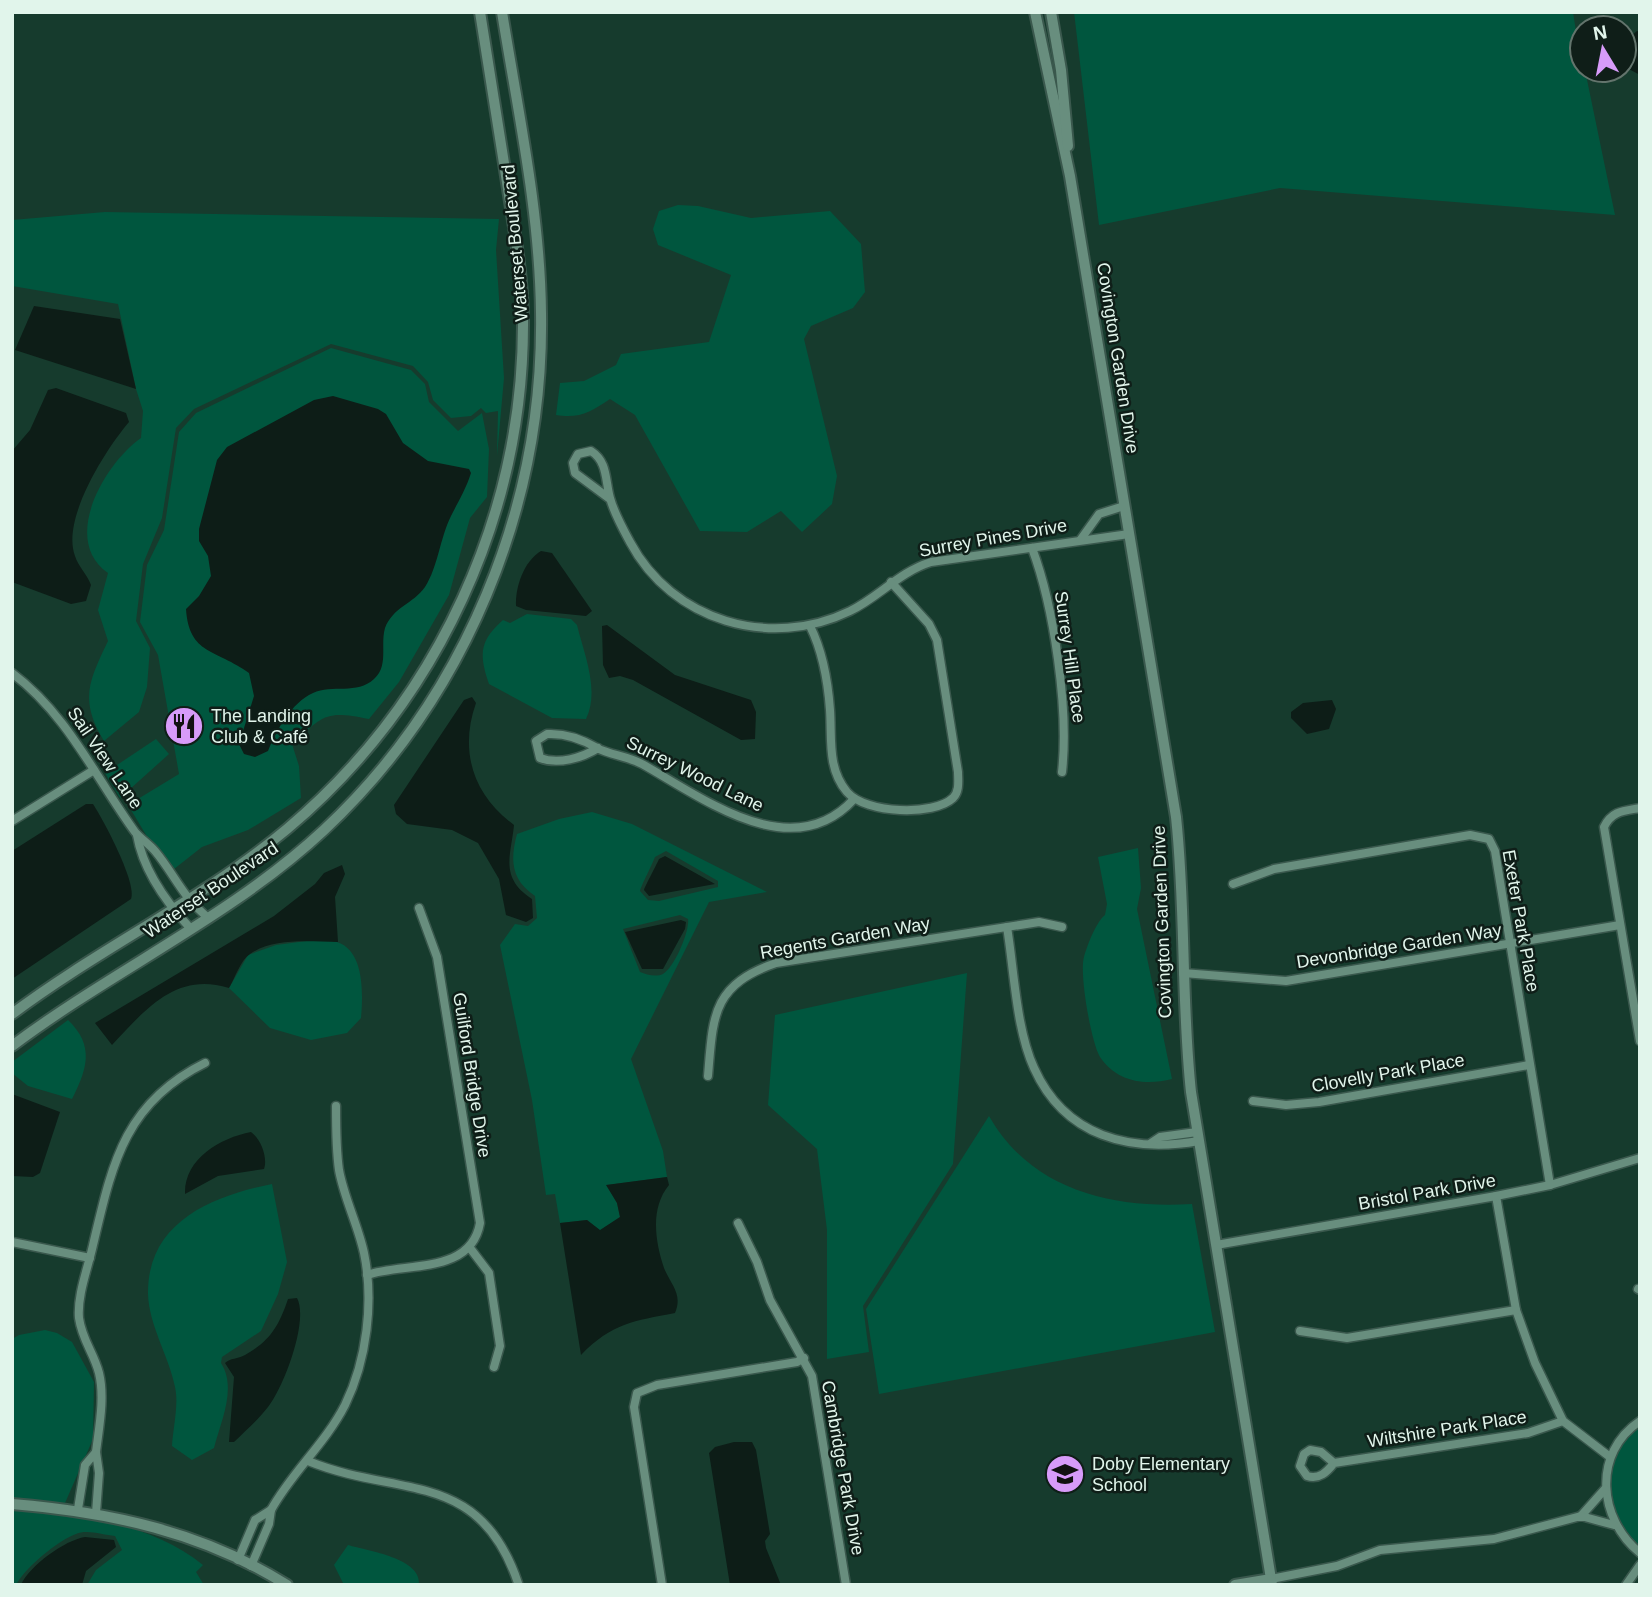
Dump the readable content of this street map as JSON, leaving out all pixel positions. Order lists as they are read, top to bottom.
{
  "streets": {
    "street": [
      "Waterset Boulevard",
      "Covington Garden Drive",
      "Surrey Pines Drive",
      "Surrey Hill Place",
      "Sail View Lane",
      "Surrey Wood Lane",
      "Exeter Park Place",
      "Regents Garden Way",
      "Devonbridge Garden Way",
      "Clovelly Park Place",
      "Guilford Bridge Drive",
      "Bristol Park Drive",
      "Wiltshire Park Place",
      "Cambridge Park Drive"
    ]
  },
  "crossings": [
    ["Waterset Boulevard", "Sail View Lane"],
    ["Covington Garden Drive", "Surrey Pines Drive"],
    ["Covington Garden Drive", "Devonbridge Garden Way"],
    ["Covington Garden Drive", "Bristol Park Drive"],
    ["Surrey Pines Drive", "Surrey Hill Place"],
    ["Exeter Park Place", "Devonbridge Garden Way"],
    ["Exeter Park Place", "Clovelly Park Place"],
    ["Exeter Park Place", "Bristol Park Drive"]
  ],
  "places": {
    "restaurant": ["The Landing Club & Café"],
    "school or university": ["Doby Elementary School"]
  },
  "north": "top"
}
